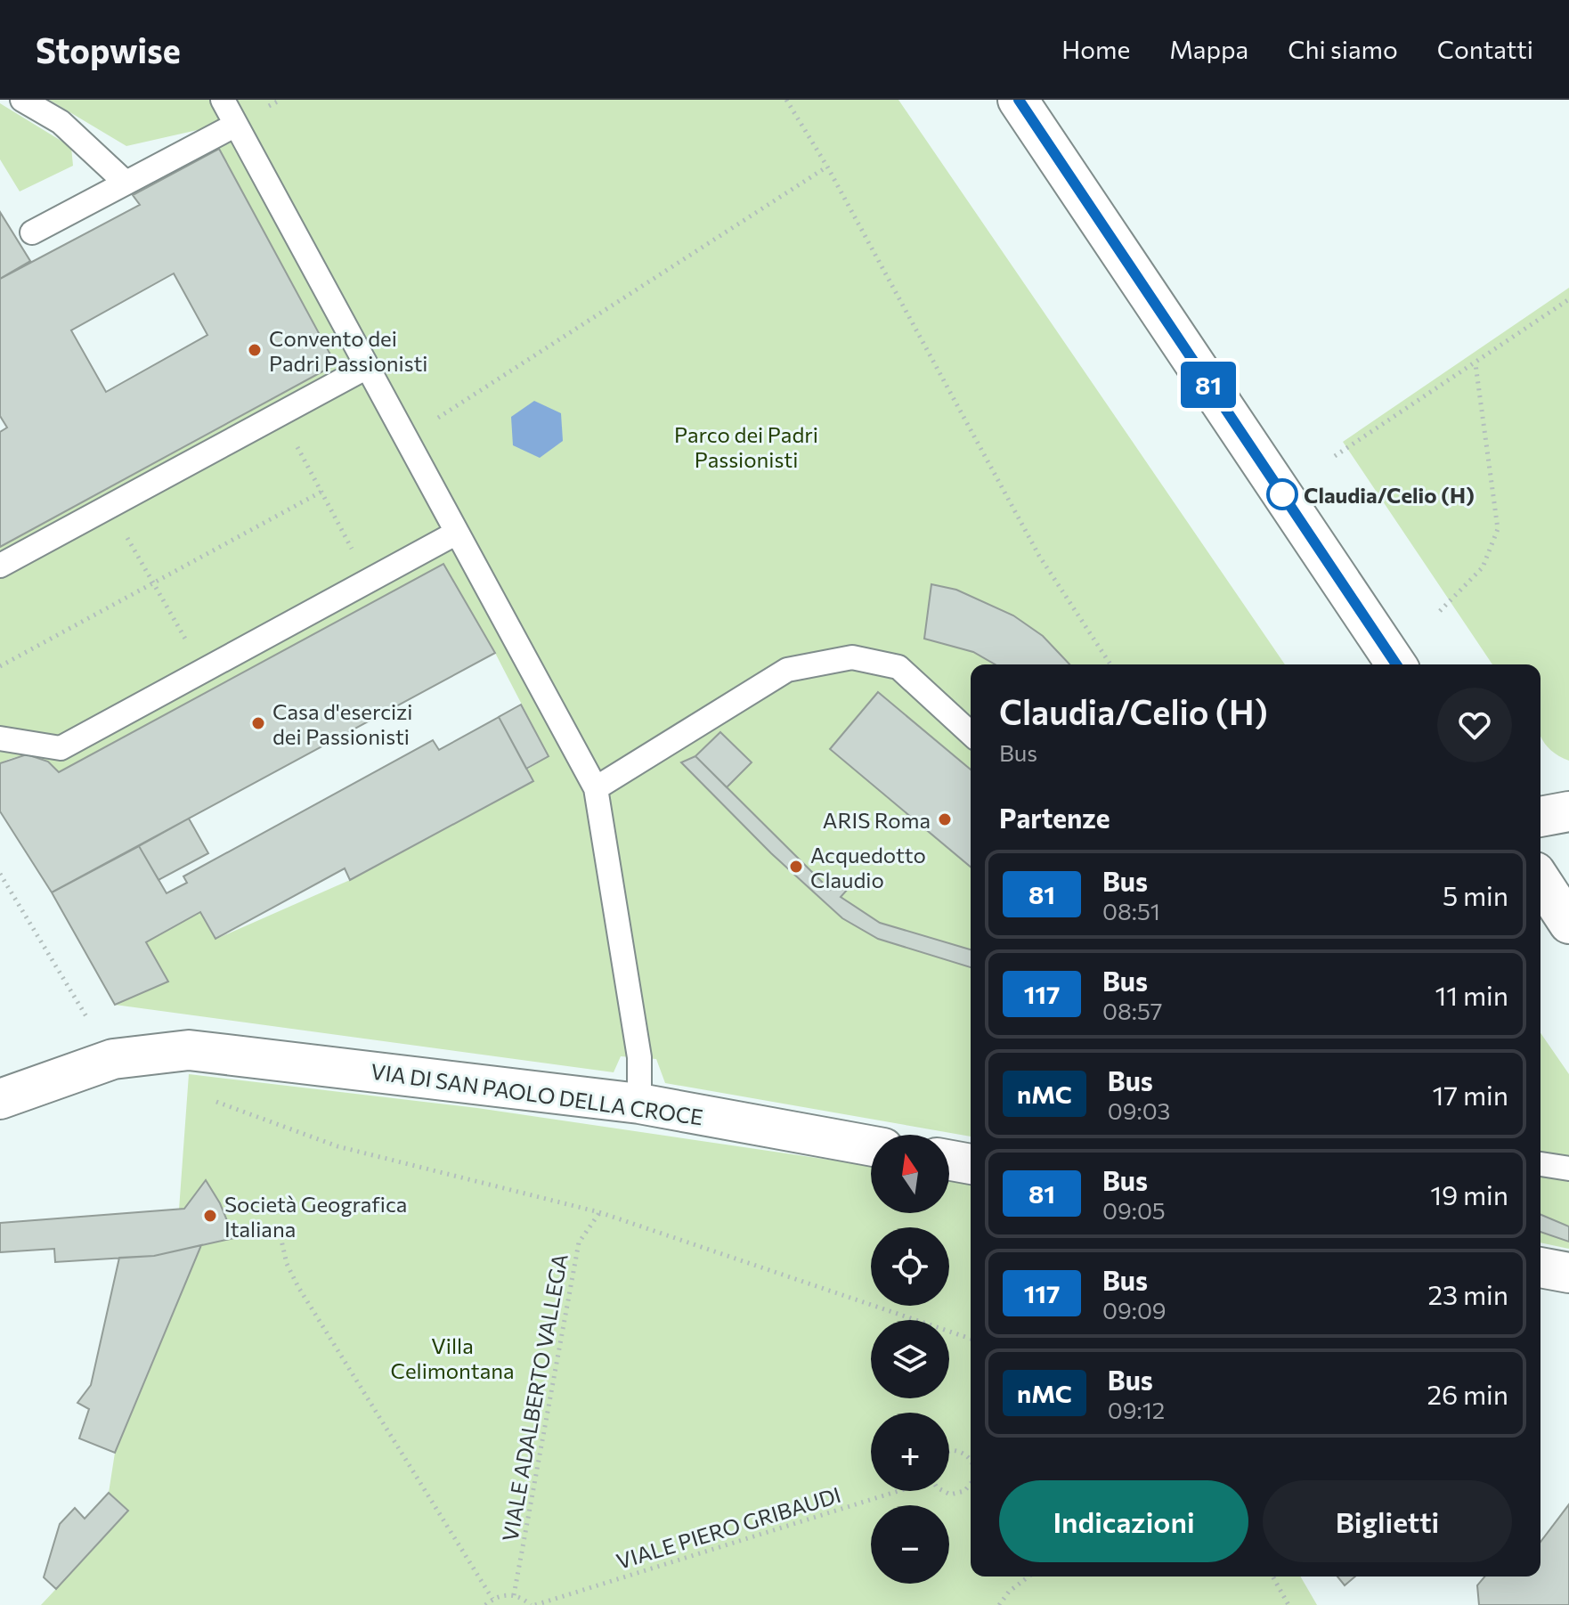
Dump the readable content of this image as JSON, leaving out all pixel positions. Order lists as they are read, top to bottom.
{
  "streets": {
    "street": ["VIA DI SAN PAOLO DELLA CROCE"],
    "path": ["VIALE ADALBERTO VALLEGA", "VIALE PIERO GRIBAUDI"]
  },
  "parks": ["Parco dei Padri Passionisti", "Villa Celimontana"],
  "places": [
    "Convento dei Padri Passionisti",
    "Claudia/Celio (H)",
    "Casa d'esercizi dei Passionisti",
    "ARIS Roma",
    "Acquedotto Claudio",
    "Società Geografica Italiana"
  ],
  "lines": ["bus line 81"],
  "north": "top",
  "page": {
    "header": "Stopwise",
    "nav": [
      "Home",
      "Mappa",
      "Chi siamo",
      "Contatti"
    ],
    "on_map": "81",
    "heading": [
      ["Claudia/Celio (H)", "Bus"],
      "Partenze"
    ],
    "list": [
      {
        "mark": "81",
        "name": "Bus",
        "note": "08:51",
        "value": "5 min"
      },
      {
        "mark": "117",
        "name": "Bus",
        "note": "08:57",
        "value": "11 min"
      },
      {
        "mark": "nMC",
        "name": "Bus",
        "note": "09:03",
        "value": "17 min"
      },
      {
        "mark": "81",
        "name": "Bus",
        "note": "09:05",
        "value": "19 min"
      },
      {
        "mark": "117",
        "name": "Bus",
        "note": "09:09",
        "value": "23 min"
      },
      {
        "mark": "nMC",
        "name": "Bus",
        "note": "09:12",
        "value": "26 min"
      }
    ],
    "map_buttons": ["+", "−"],
    "buttons": ["Indicazioni", "Biglietti"]
  }
}
